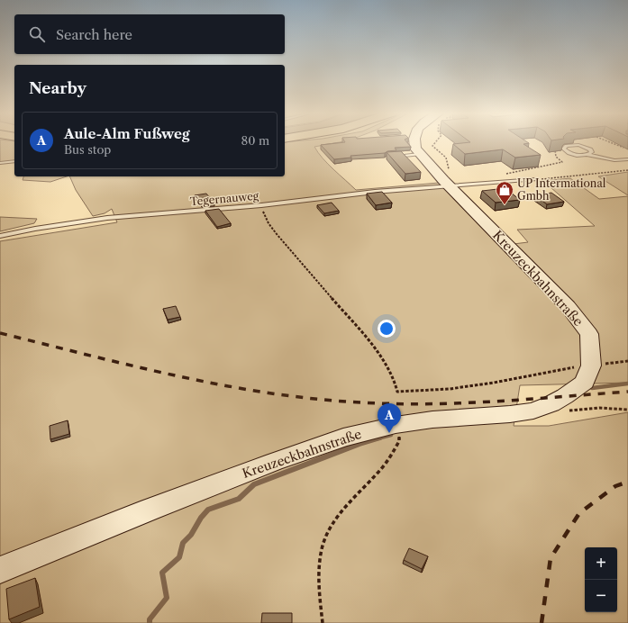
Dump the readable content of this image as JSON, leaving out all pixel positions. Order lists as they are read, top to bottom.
{
  "streets": {
    "street": ["Kreuzeckbahnstraße"],
    "lane": ["Tegernauweg"]
  },
  "crossings": [
    ["Tegernauweg", "Kreuzeckbahnstraße"]
  ],
  "places": {
    "shop": ["UP Intermational Gmbh"]
  },
  "page": {
    "search": "Search here",
    "heading": "Nearby",
    "list": [
      {
        "mark": "A",
        "name": "Aule-Alm Fußweg",
        "note": "Bus stop",
        "value": "80 m"
      }
    ],
    "pins": "A",
    "map_buttons": ["+", "−"]
  }
}
